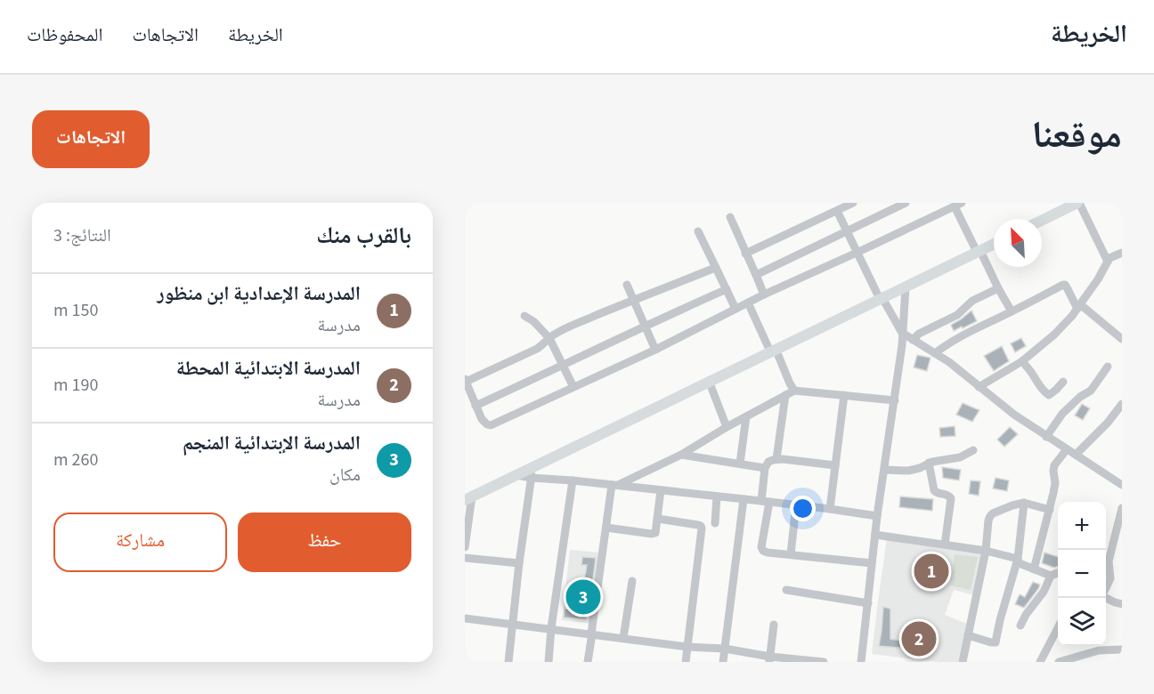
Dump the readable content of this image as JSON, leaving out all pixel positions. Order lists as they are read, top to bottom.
{
  "north": "top left",
  "page": {
    "header": "الخريطة",
    "nav": ["الخريطة", "الاتجاهات", "المحفوظات"],
    "title": "موقعنا",
    "buttons": [
      "الاتجاهات",
      ["حفظ", "مشاركة"]
    ],
    "heading": ["بالقرب منك", "النتائج: 3"],
    "list": [
      {
        "mark": "1",
        "name": "المدرسة الإعدادية ابن منظور",
        "note": "مدرسة",
        "value": "150 m"
      },
      {
        "mark": "2",
        "name": "المدرسة الابتدائية المحطة",
        "note": "مدرسة",
        "value": "190 m"
      },
      {
        "mark": "3",
        "name": "المدرسة الإبتدائية المنجم",
        "note": "مكان",
        "value": "260 m"
      }
    ],
    "map_buttons": ["+", "−"],
    "pins": ["1", "3", "2"]
  }
}
